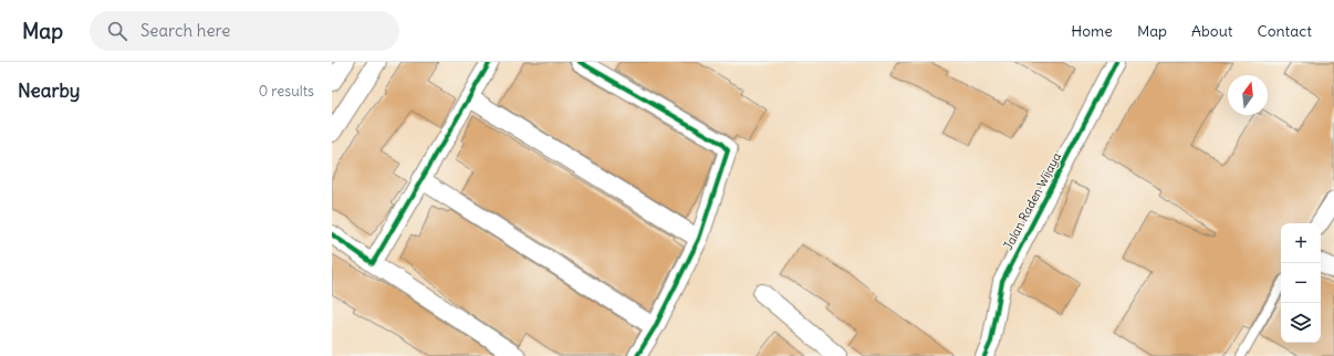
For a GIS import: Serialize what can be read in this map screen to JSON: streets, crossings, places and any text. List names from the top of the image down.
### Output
{
  "streets": {
    "street": ["Jalan Raden Wijaya"]
  },
  "north": "top",
  "page": {
    "header": "Map",
    "search": "Search here",
    "nav": [
      "Home",
      "Map",
      "About",
      "Contact"
    ],
    "heading": ["Nearby", "0 results"],
    "map_buttons": ["+", "−"]
  }
}
